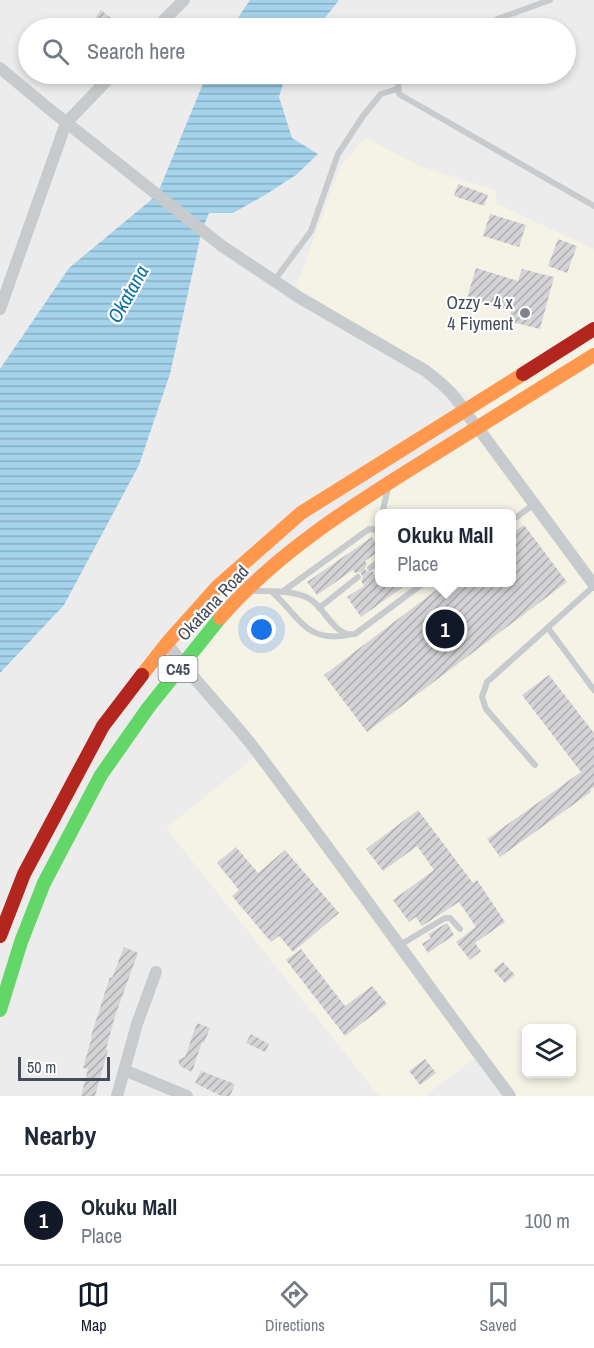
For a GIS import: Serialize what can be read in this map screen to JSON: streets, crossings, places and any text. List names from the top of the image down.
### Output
{
  "streets": {
    "main road": ["Okatana Road", "C45"]
  },
  "crossings": [
    ["Okatana Road", "C45"]
  ],
  "water": ["Okatana"],
  "places": ["Ozzy - 4 x 4 Fiyment"],
  "scale_bar": "50 m",
  "page": {
    "search": "Search here",
    "popup": ["Okuku Mall", "Place"],
    "pins": "1",
    "scale": "50 m",
    "heading": "Nearby",
    "list": [
      {
        "mark": "1",
        "name": "Okuku Mall",
        "note": "Place",
        "value": "100 m"
      }
    ],
    "nav": ["Map", "Directions", "Saved"]
  }
}
